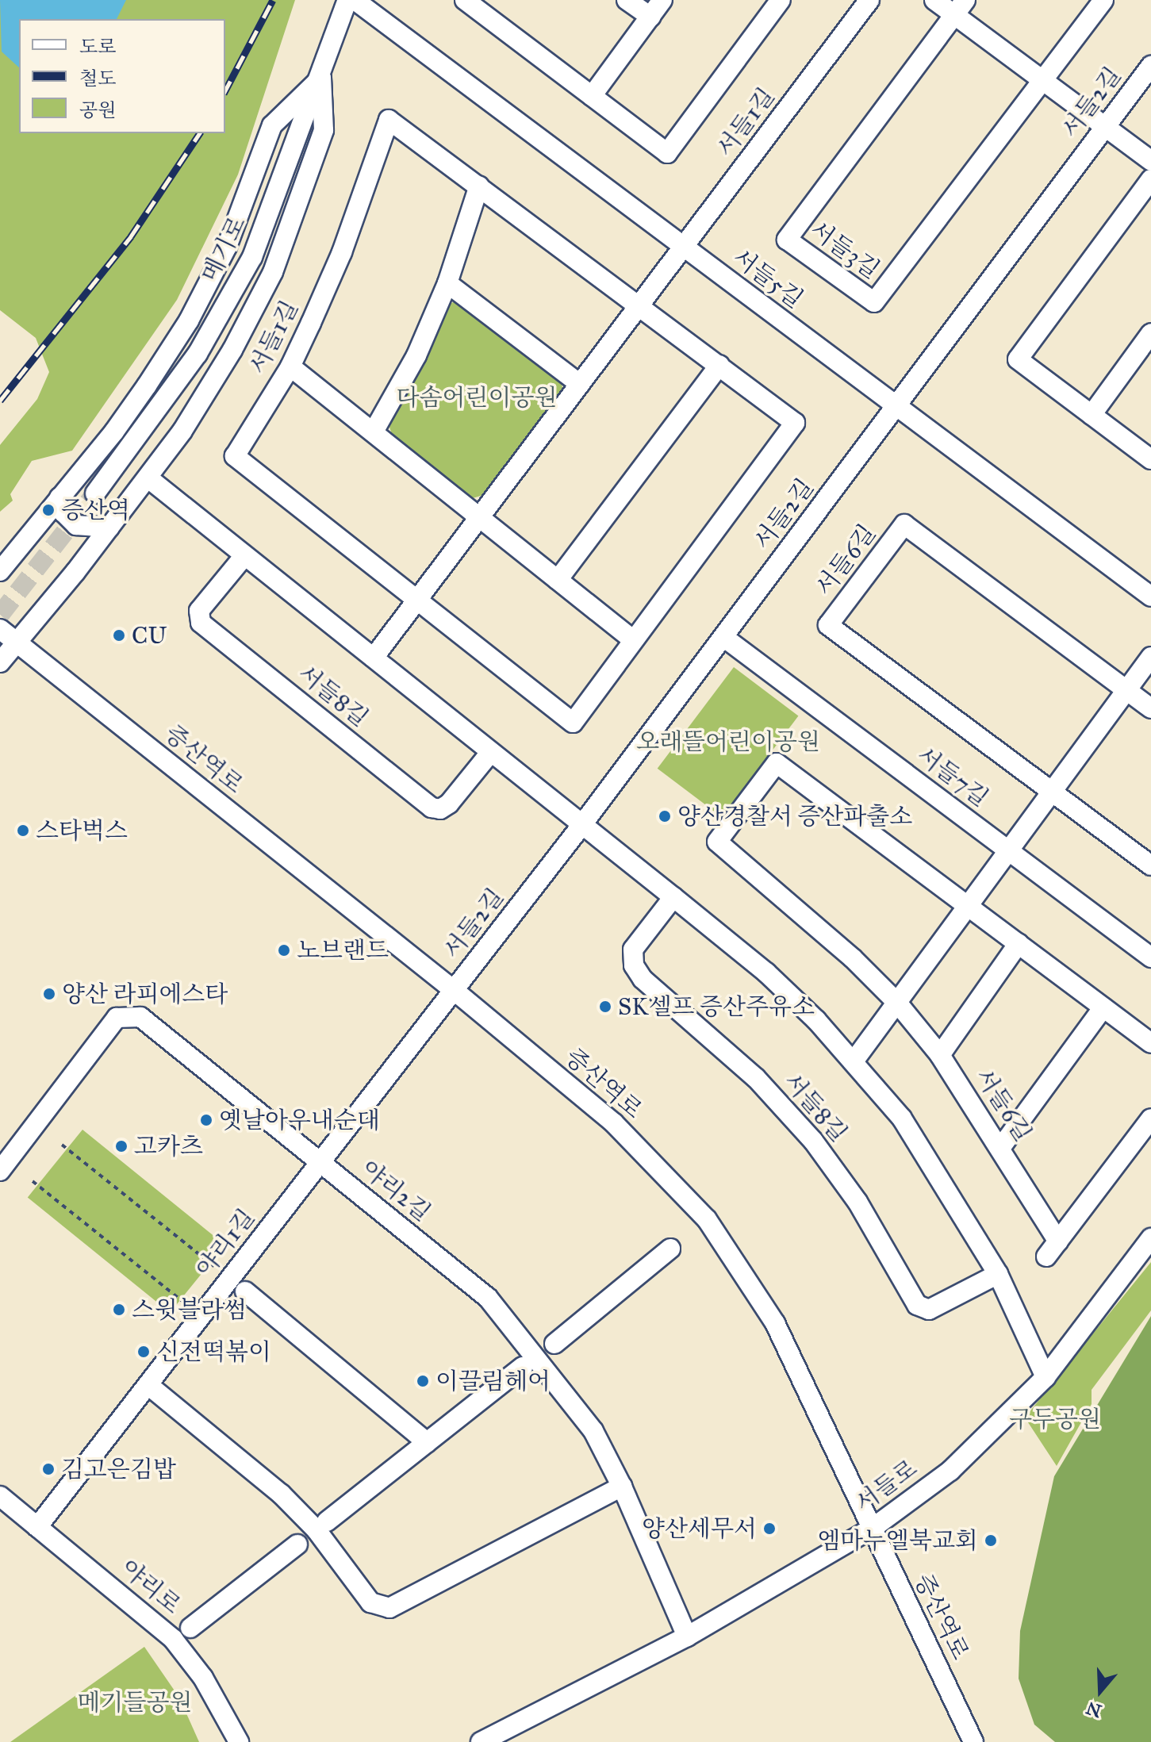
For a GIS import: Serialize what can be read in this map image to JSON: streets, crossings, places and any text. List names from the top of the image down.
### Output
{
  "streets": {
    "street": [
      "서들2길",
      "서들1길",
      "메기로",
      "서들3길",
      "서들5길",
      "서들6길",
      "서들8길",
      "증산역로",
      "서들7길",
      "야리2길",
      "야리1길",
      "서들로",
      "야리로"
    ]
  },
  "crossings": [
    ["서들2길", "서들5길"],
    ["서들2길", "증산역로"],
    ["서들2길", "서들7길"],
    ["서들2길", "야리1길"],
    ["서들1길", "서들5길"],
    ["증산역로", "야리1길"],
    ["증산역로", "서들로"],
    ["야리2길", "야리1길"],
    ["야리2길", "서들로"],
    ["야리1길", "야리로"]
  ],
  "parks": [
    "다솜어린이공원",
    "오래뜰어린이공원",
    "구두공원",
    "메기들공원"
  ],
  "places": [
    "증산역",
    "CU",
    "양산경찰서 증산파출소",
    "스타벅스",
    "노브랜드",
    "양산 라피에스타",
    "SK셀프 증산주유소",
    "옛날아우내순대",
    "고카츠",
    "스윗블라썸",
    "신전떡볶이",
    "이끌림헤어",
    "김고은김밥",
    "양산세무서",
    "엠마누엘북교회"
  ],
  "legend": ["도로", "철도", "공원"],
  "north": "bottom"
}
